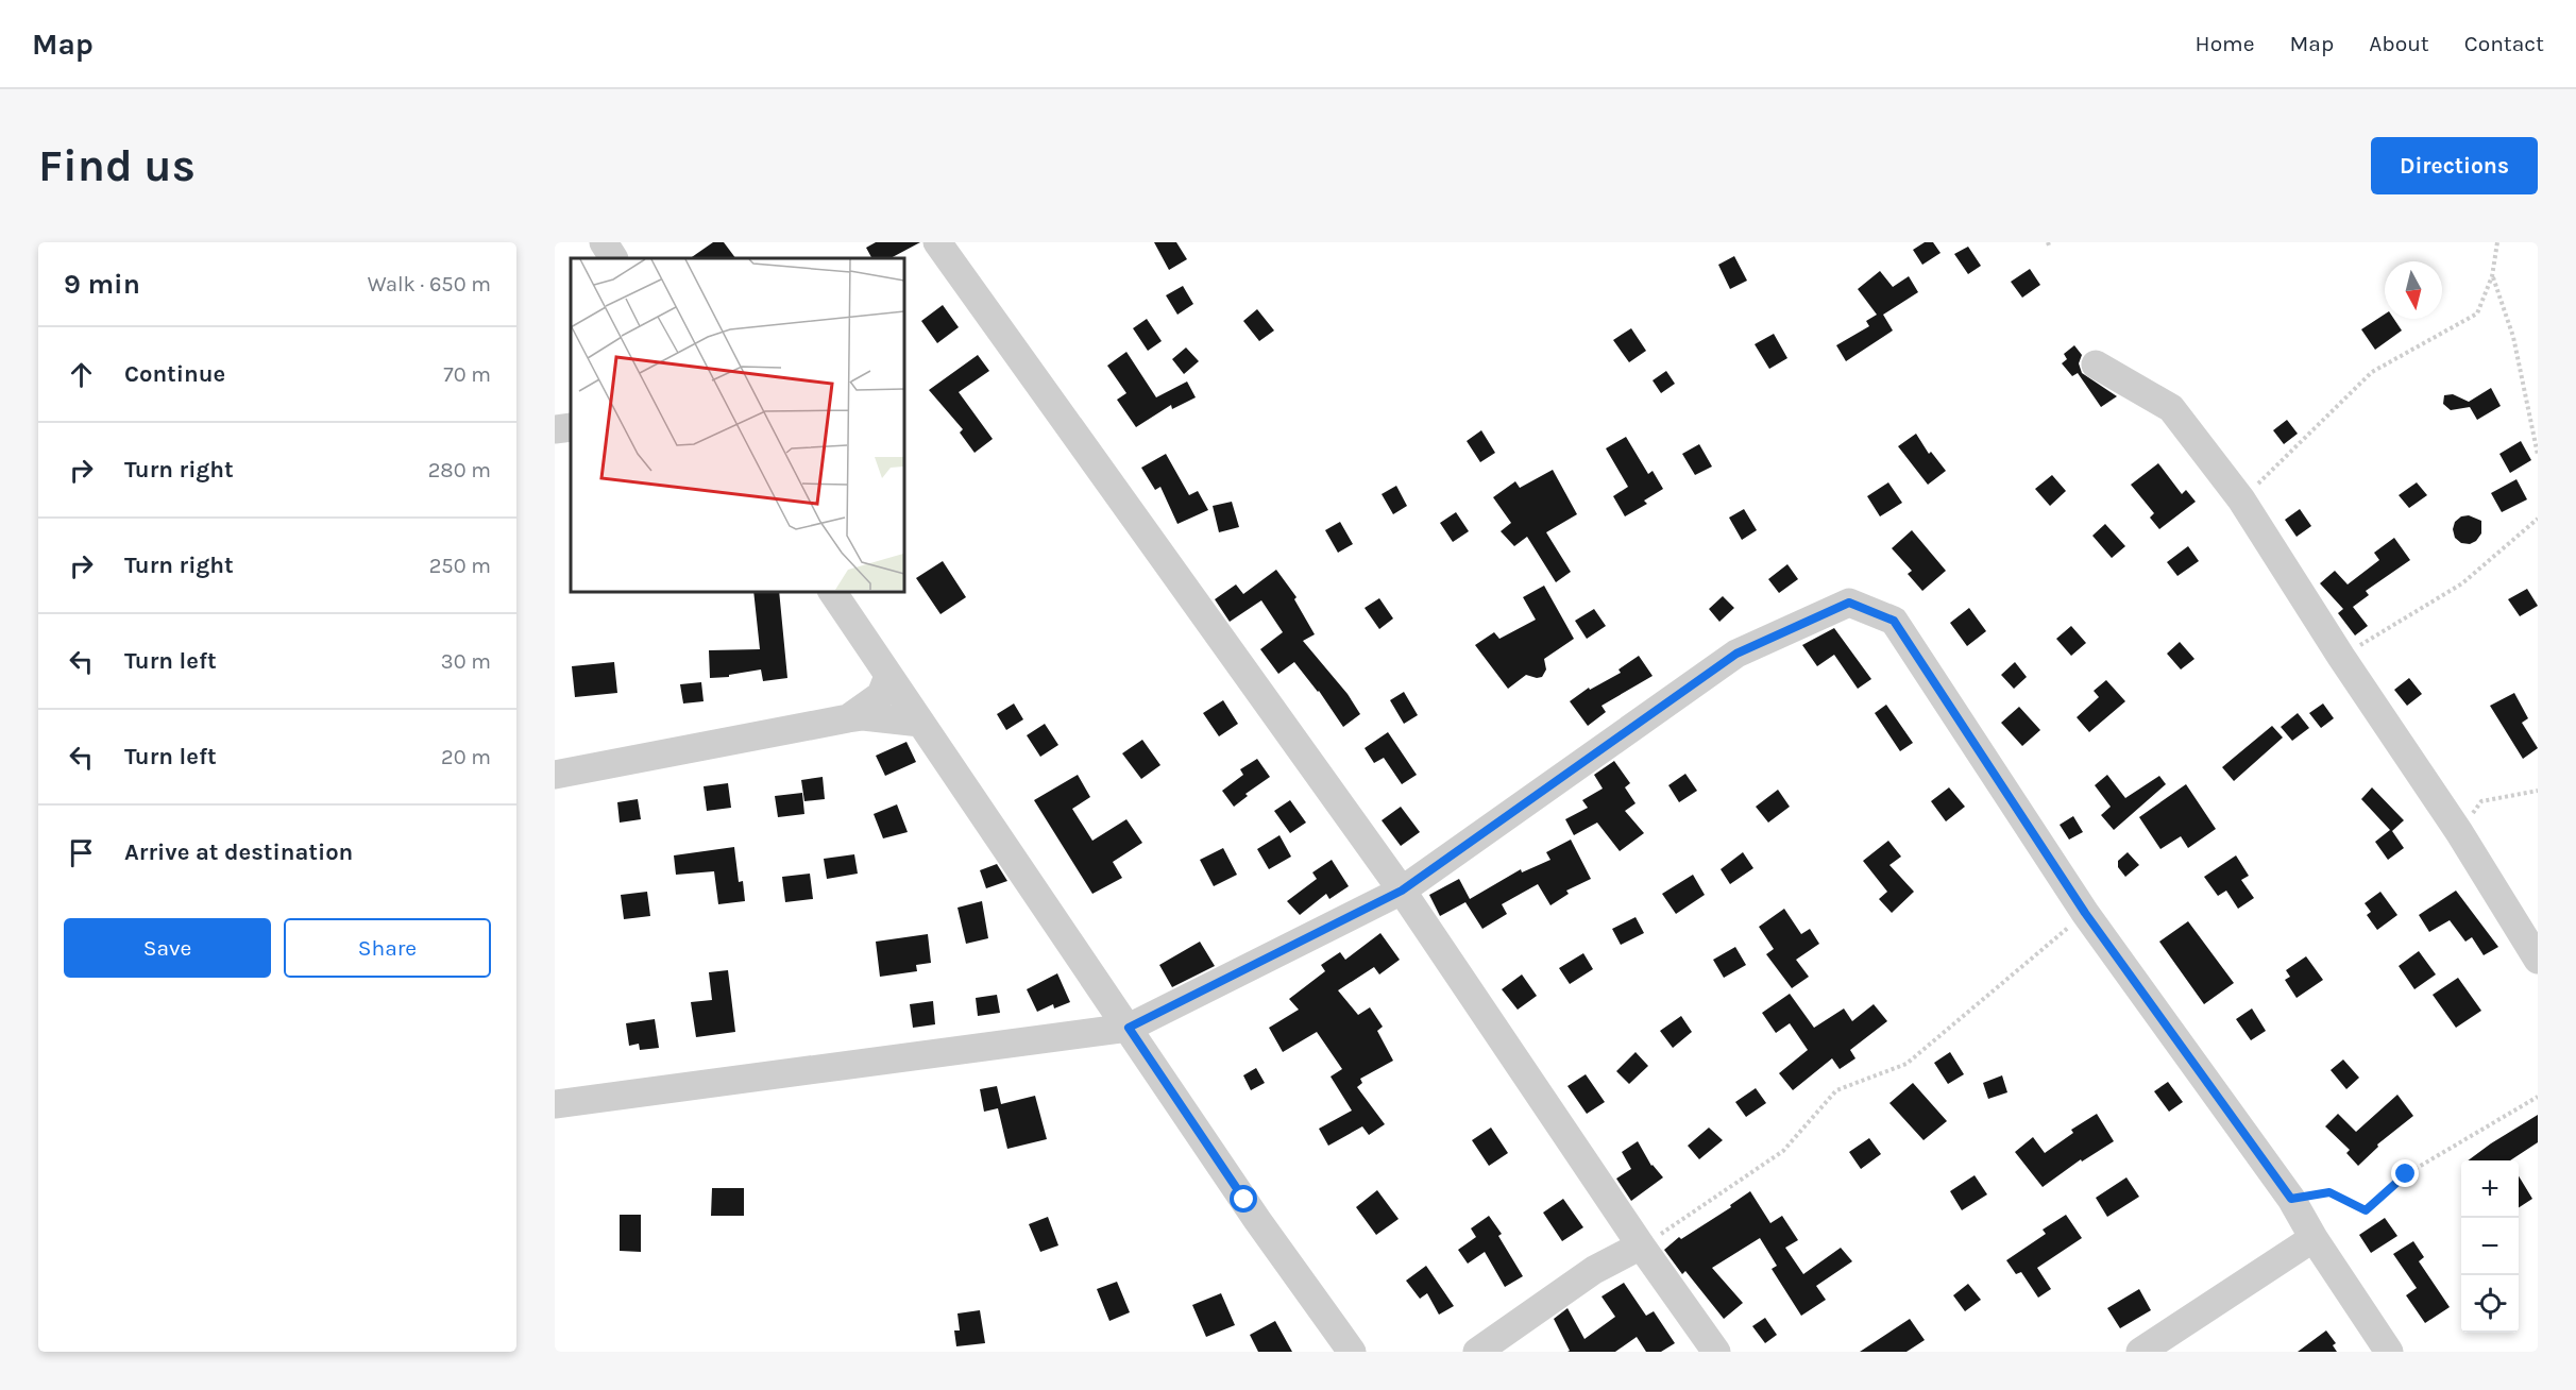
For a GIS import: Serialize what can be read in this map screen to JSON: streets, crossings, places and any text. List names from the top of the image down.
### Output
{
  "north": "bottom",
  "page": {
    "header": "Map",
    "nav": [
      "Home",
      "Map",
      "About",
      "Contact"
    ],
    "buttons": [
      "Directions",
      ["Save", "Share"]
    ],
    "title": "Find us",
    "heading": ["9 min", "Walk · 650 m"],
    "list": [
      ["Continue", "70 m"],
      ["Turn right", "280 m"],
      ["Turn right", "250 m"],
      ["Turn left", "30 m"],
      ["Turn left", "20 m"],
      "Arrive at destination"
    ],
    "map_buttons": ["+", "−"]
  }
}
